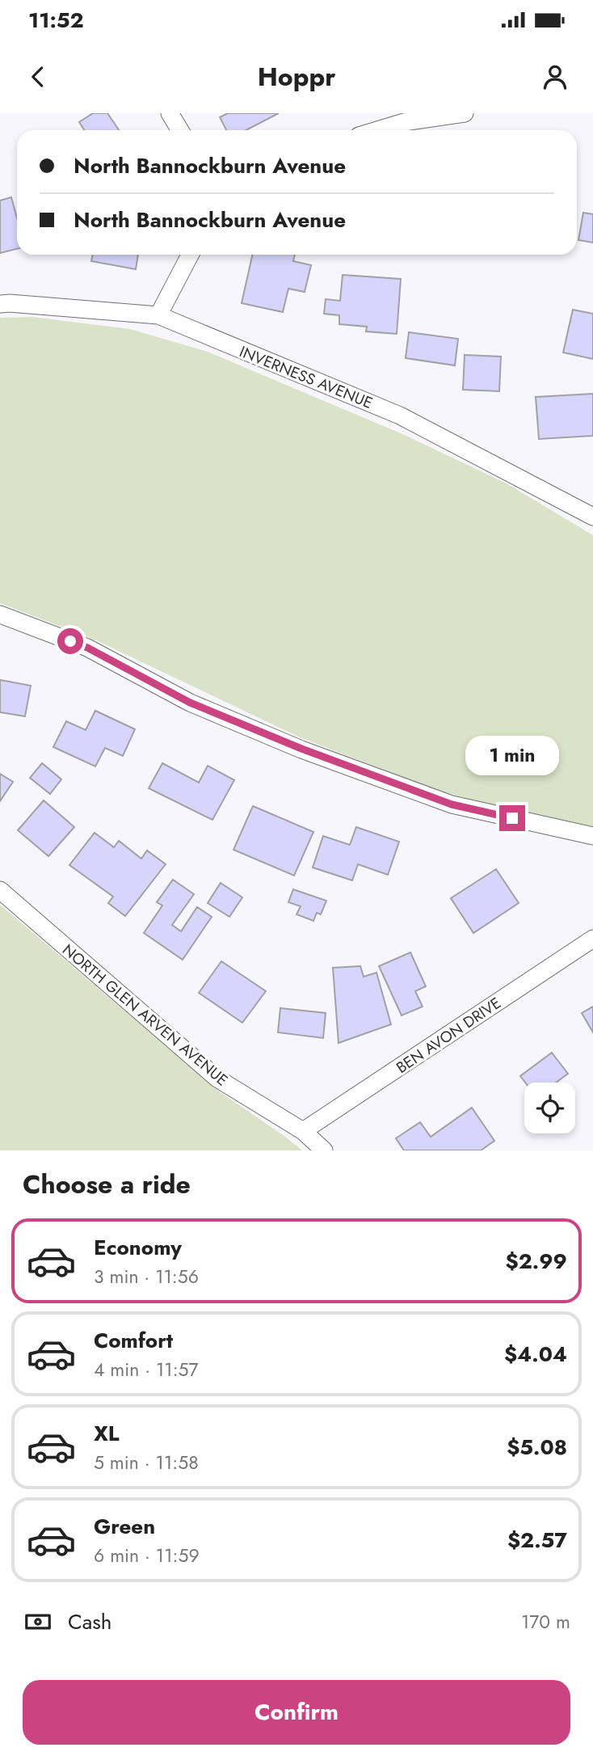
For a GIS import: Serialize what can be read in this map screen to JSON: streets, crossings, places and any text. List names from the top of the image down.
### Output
{
  "streets": {
    "street": ["INVERNESS AVENUE", "NORTH GLEN ARVEN AVENUE", "BEN AVON DRIVE"]
  },
  "crossings": [
    ["NORTH GLEN ARVEN AVENUE", "BEN AVON DRIVE"]
  ],
  "page": {
    "status": "11:52",
    "header": "Hoppr",
    "banner": ["North Bannockburn Avenue", "North Bannockburn Avenue"],
    "bubble": "1 min",
    "heading": "Choose a ride",
    "list": [
      {
        "name": "Economy",
        "note": "3 min · 11:56",
        "value": "$2.99"
      },
      {
        "name": "Comfort",
        "note": "4 min · 11:57",
        "value": "$4.04"
      },
      {
        "name": "XL",
        "note": "5 min · 11:58",
        "value": "$5.08"
      },
      {
        "name": "Green",
        "note": "6 min · 11:59",
        "value": "$2.57"
      }
    ],
    "pay": ["Cash", "170 m"],
    "buttons": "Confirm"
  }
}
